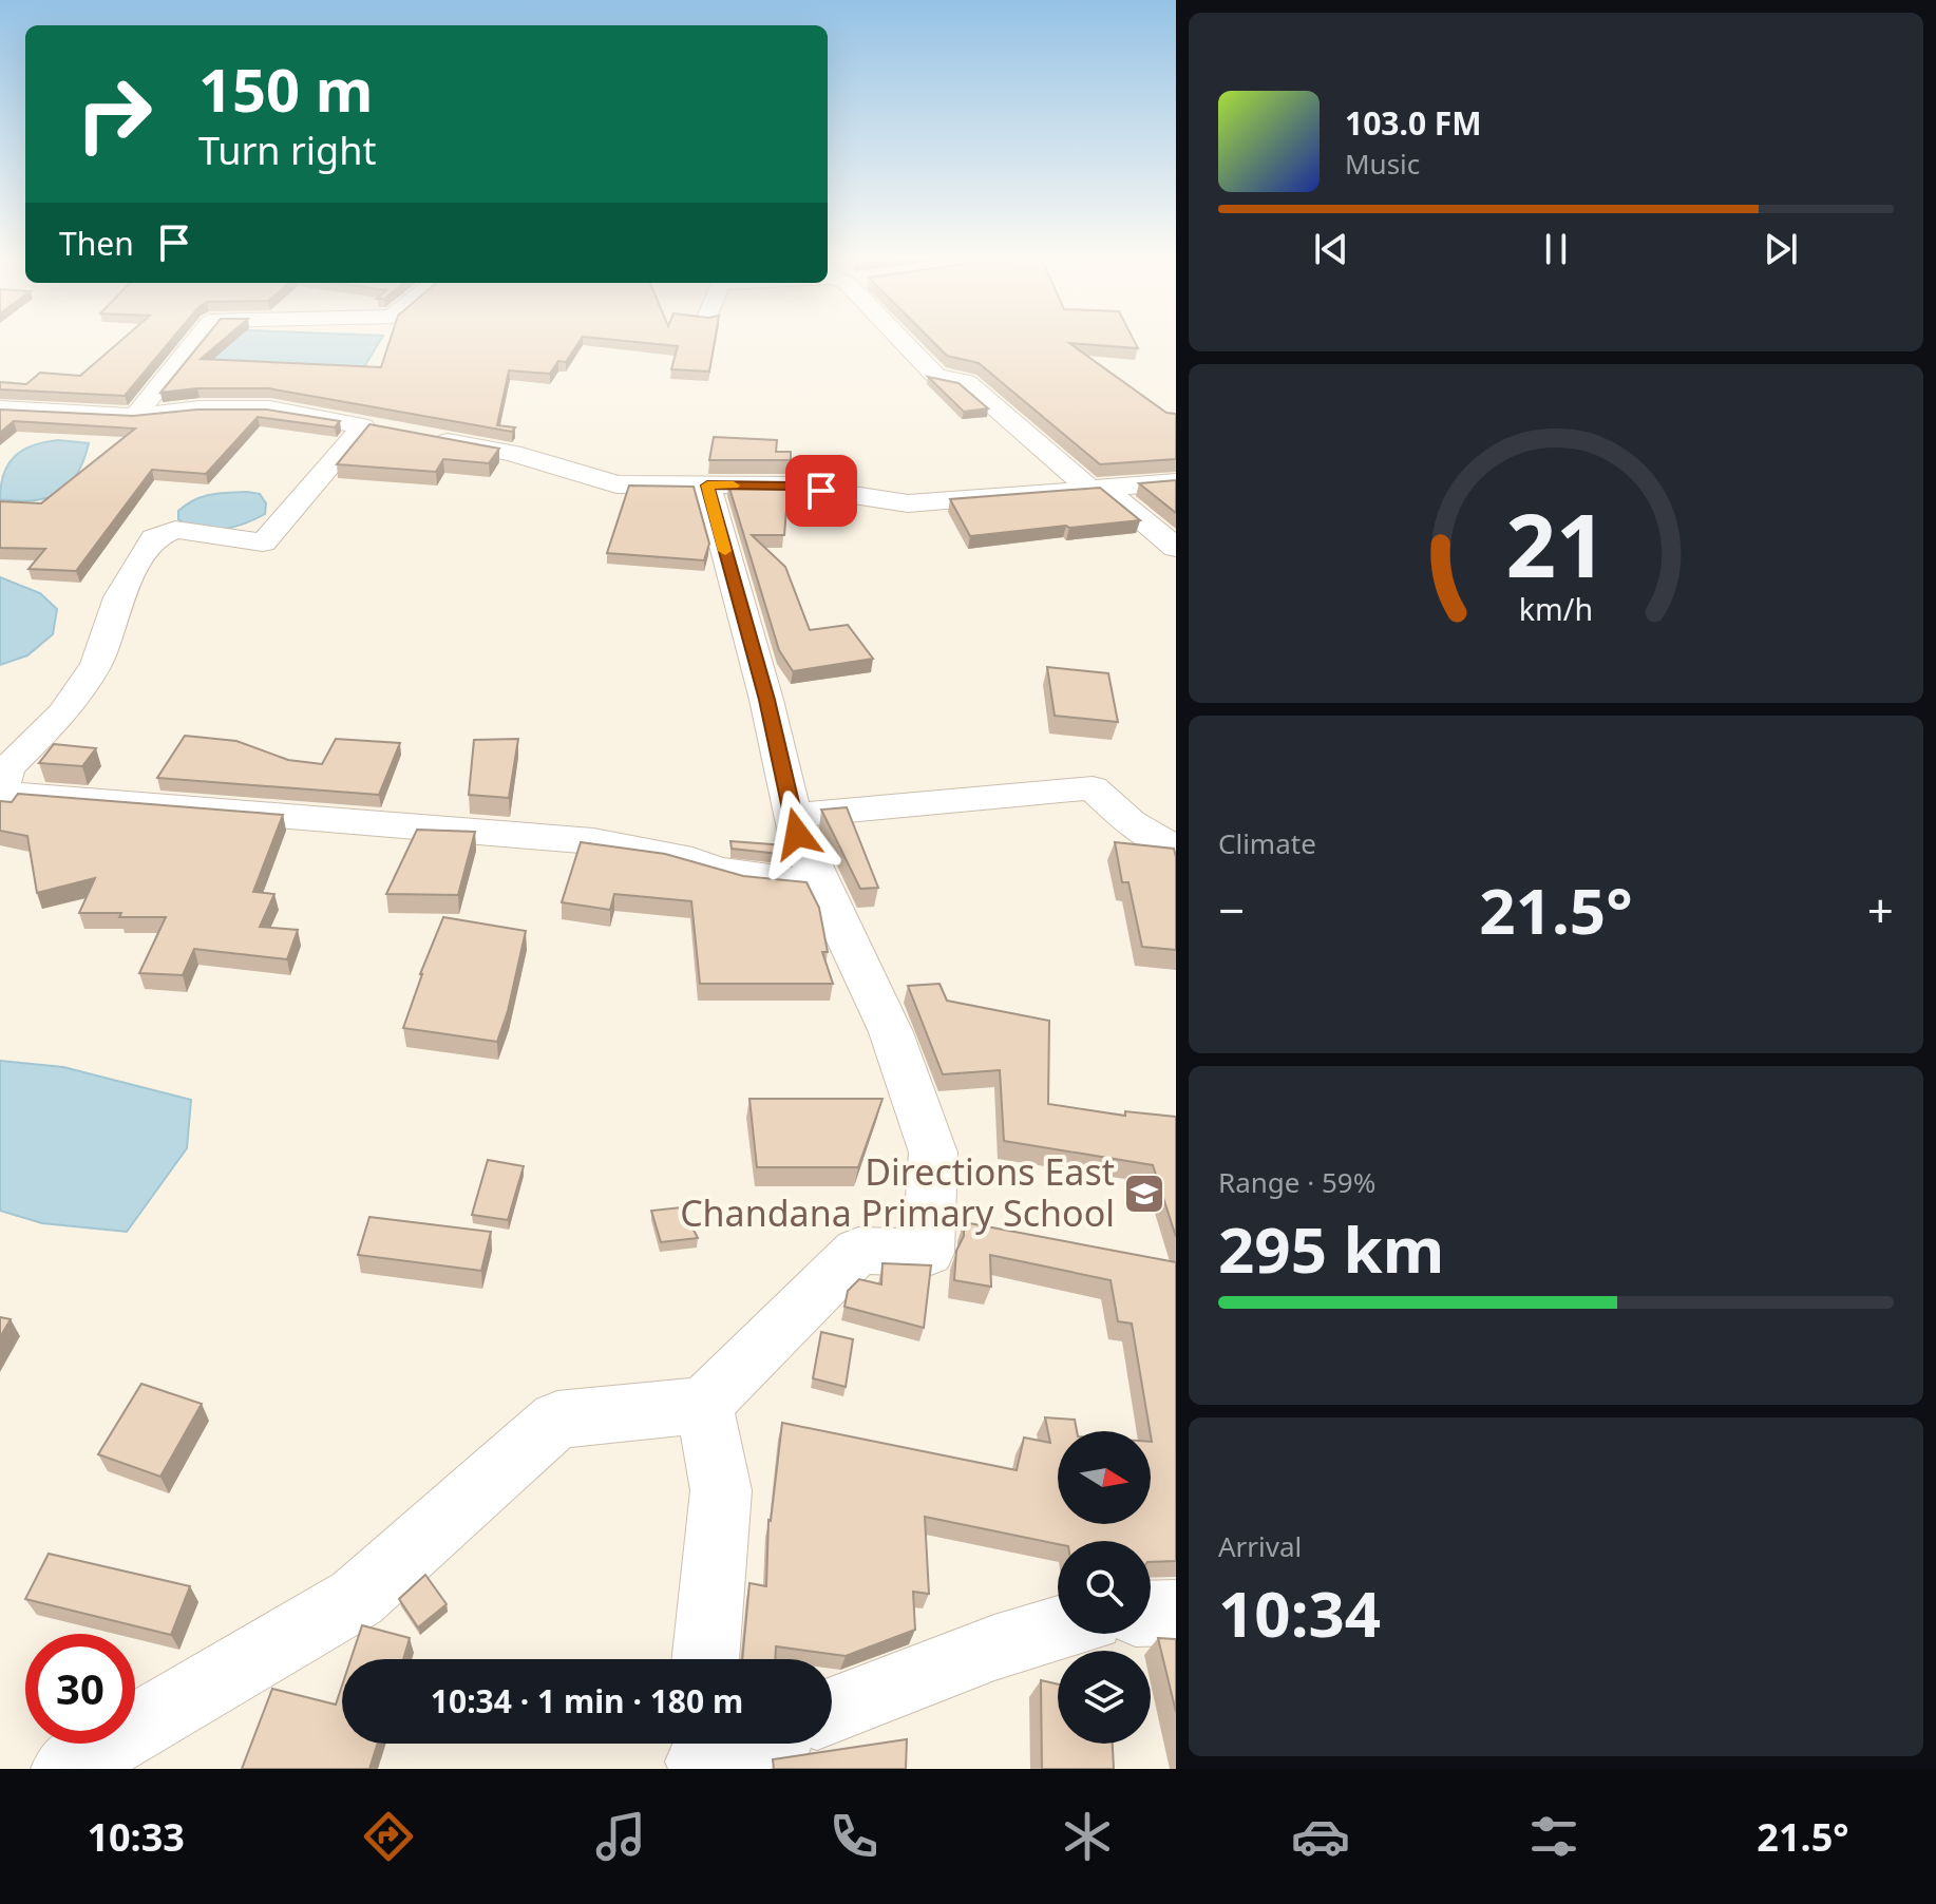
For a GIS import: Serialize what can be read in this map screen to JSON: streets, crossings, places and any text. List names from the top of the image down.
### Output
{
  "places": {
    "school or university": ["Directions East Chandana Primary School"]
  },
  "north": "right",
  "page": {
    "turn": ["150 m", "Turn right"],
    "song": ["103.0 FM", "Music"],
    "then": "Then",
    "tile": [
      "Climate",
      ["Range · 59%", "295 km"],
      ["Arrival", "10:34"]
    ],
    "heat": ["−", "21.5°", "+"],
    "limit": "30",
    "trip": "10:34 · 1 min · 180 m",
    "tabs": ["10:33", "21.5°"],
    "gauge": ["21", "km/h"]
  }
}
